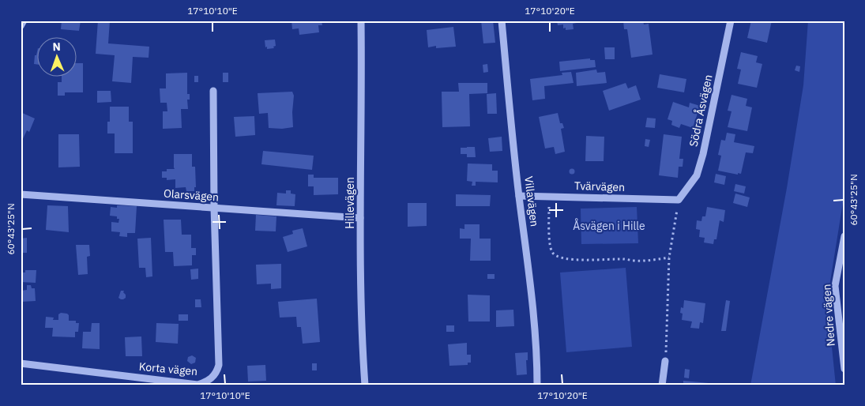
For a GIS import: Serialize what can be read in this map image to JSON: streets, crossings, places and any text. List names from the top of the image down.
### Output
{
  "streets": {
    "street": [
      "Södra Åsvägen",
      "Tvärvägen",
      "Olarsvägen",
      "Villavägen",
      "Hillevägen",
      "Nedre vägen",
      "Korta vägen"
    ]
  },
  "crossings": [
    ["Södra Åsvägen", "Tvärvägen"],
    ["Tvärvägen", "Villavägen"],
    ["Olarsvägen", "Hillevägen"],
    ["Olarsvägen", "Korta vägen"]
  ],
  "parks": ["Åsvägen i Hille"],
  "north": "top",
  "coordinates": ["17°10'10\"E", "17°10'20\"E", "60°43'25\"N"]
}
